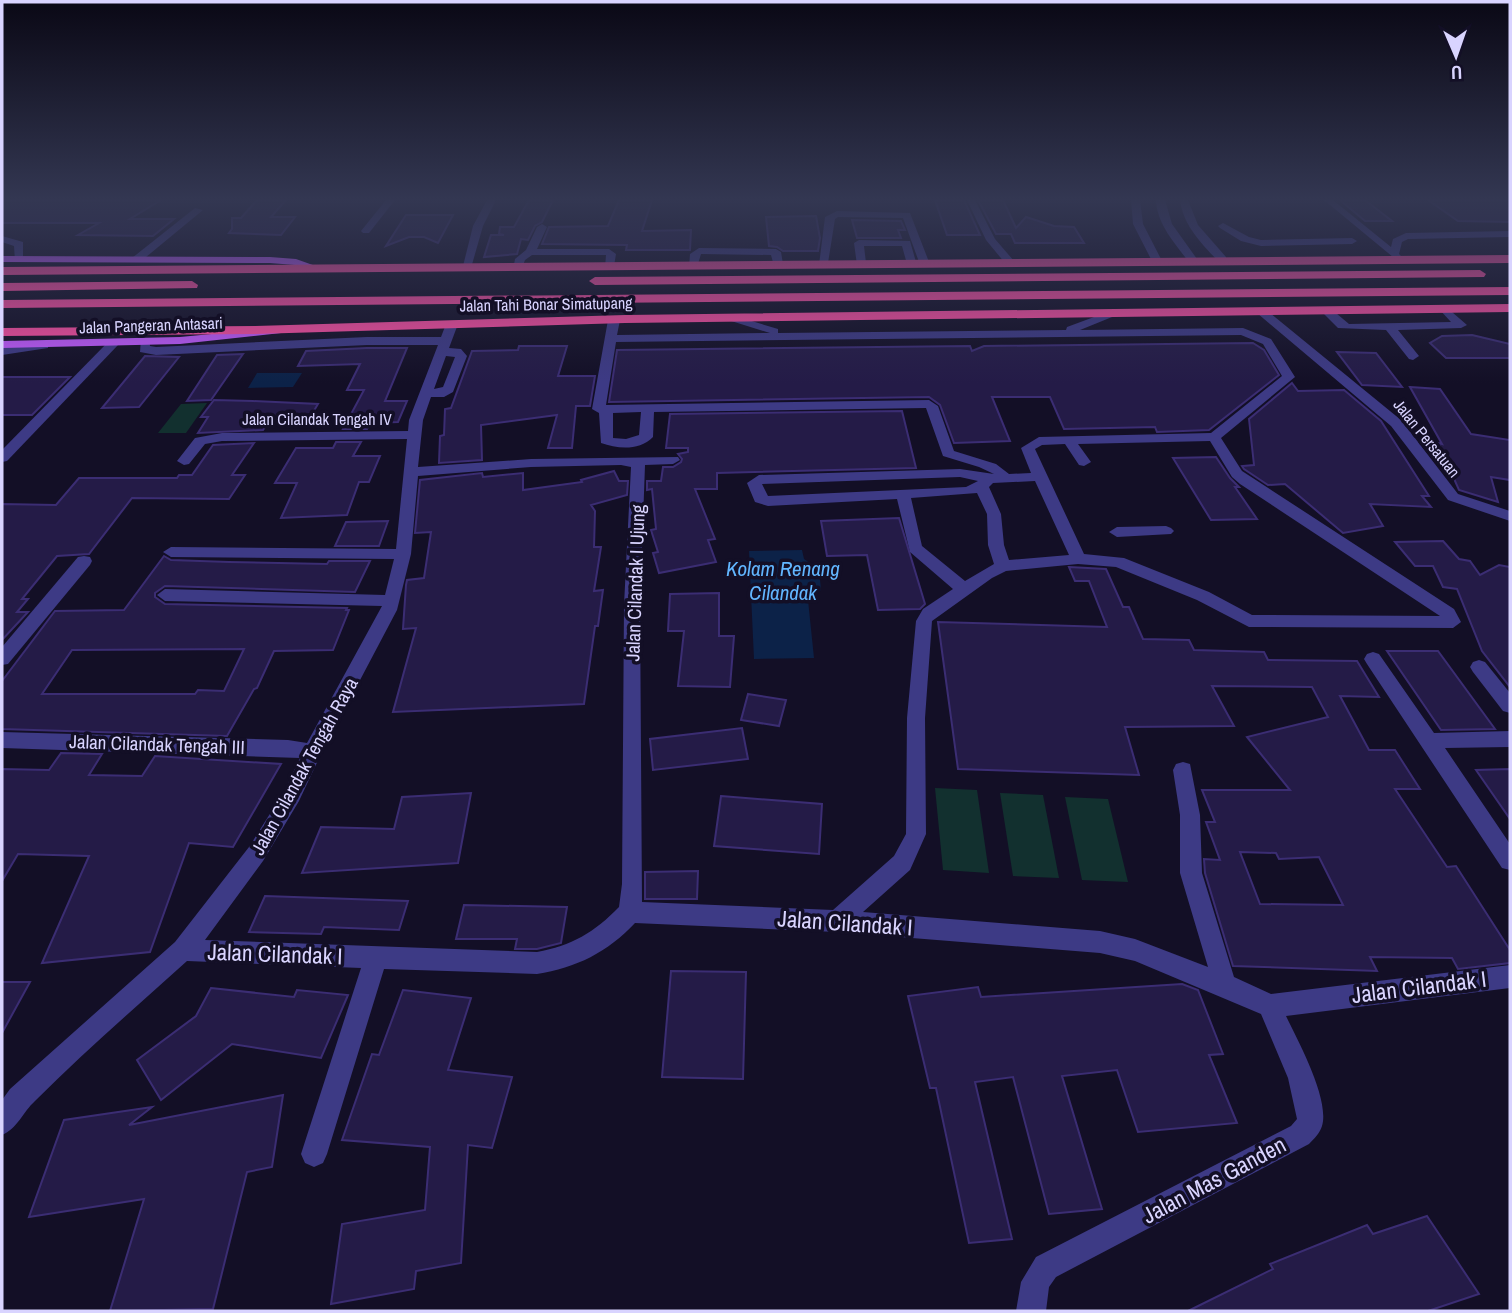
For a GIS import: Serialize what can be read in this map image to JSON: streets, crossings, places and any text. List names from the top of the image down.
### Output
{
  "streets": {
    "highway": ["Jalan Tahi Bonar Simatupang"],
    "main road": ["Jalan Pangeran Antasari"],
    "street": [
      "Jalan Cilandak Tengah IV",
      "Jalan Persatuan",
      "Jalan Cilandak I Ujung",
      "Jalan Cilandak Tengah III",
      "Jalan Cilandak Tengah Raya",
      "Jalan Cilandak I",
      "Jalan Mas Ganden"
    ]
  },
  "crossings": [
    ["Jalan Tahi Bonar Simatupang", "Jalan Pangeran Antasari"],
    ["Jalan Tahi Bonar Simatupang", "Jalan Persatuan"],
    ["Jalan Tahi Bonar Simatupang", "Jalan Cilandak Tengah Raya"],
    ["Jalan Cilandak Tengah IV", "Jalan Cilandak Tengah Raya"],
    ["Jalan Cilandak I Ujung", "Jalan Cilandak I"],
    ["Jalan Cilandak Tengah III", "Jalan Cilandak Tengah Raya"],
    ["Jalan Cilandak Tengah Raya", "Jalan Cilandak I"],
    ["Jalan Cilandak I", "Jalan Mas Ganden"]
  ],
  "water": ["Kolam Renang Cilandak"],
  "north": "bottom"
}
